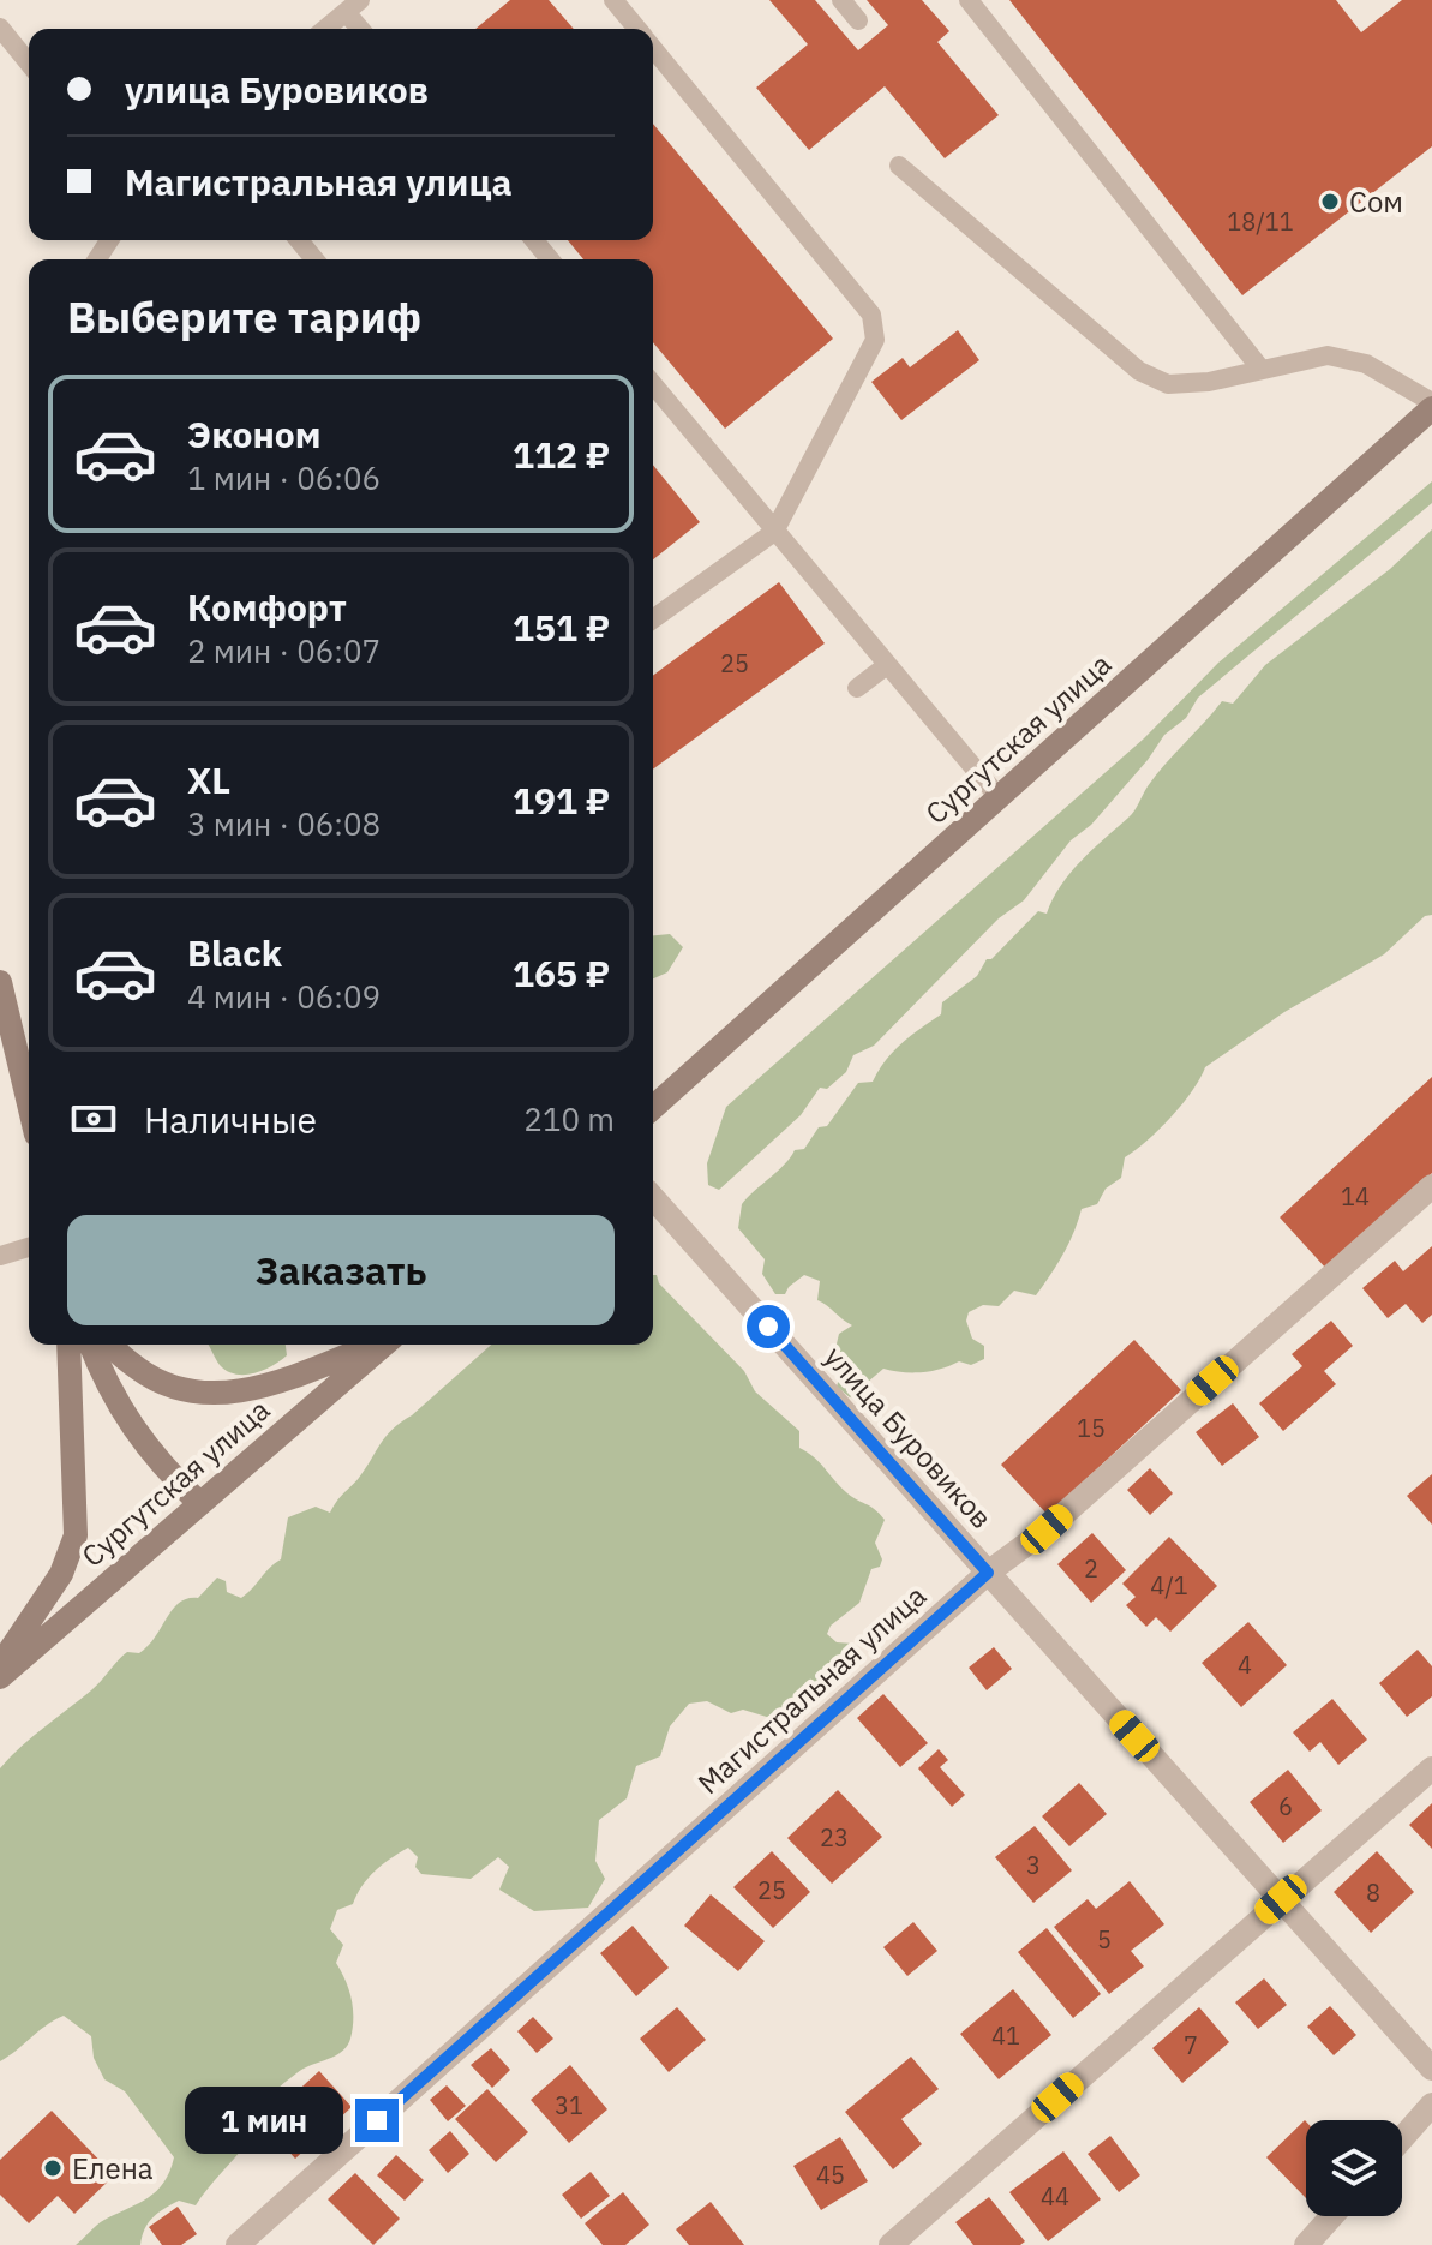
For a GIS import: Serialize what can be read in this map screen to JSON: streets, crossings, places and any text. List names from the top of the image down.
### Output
{
  "streets": {
    "main road": ["Сургутская улица"],
    "street": ["улица Буровиков", "Магистральная улица"]
  },
  "crossings": [
    ["улица Буровиков", "Магистральная улица"]
  ],
  "places": ["Сом", "Елена"],
  "house_numbers": [
    "18/11",
    "25",
    "14",
    "15",
    "2",
    "4/1",
    "4",
    "6",
    "23",
    "3",
    "25",
    "8",
    "5",
    "41",
    "7",
    "31",
    "45",
    "44"
  ],
  "page": {
    "banner": ["улица Буровиков", "Магистральная улица"],
    "heading": "Выберите тариф",
    "list": [
      {
        "name": "Эконом",
        "note": "1 мин · 06:06",
        "value": "112 ₽"
      },
      {
        "name": "Комфорт",
        "note": "2 мин · 06:07",
        "value": "151 ₽"
      },
      {
        "name": "XL",
        "note": "3 мин · 06:08",
        "value": "191 ₽"
      },
      {
        "name": "Black",
        "note": "4 мин · 06:09",
        "value": "165 ₽"
      }
    ],
    "pay": ["Наличные", "210 m"],
    "buttons": "Заказать",
    "bubble": "1 мин"
  }
}
